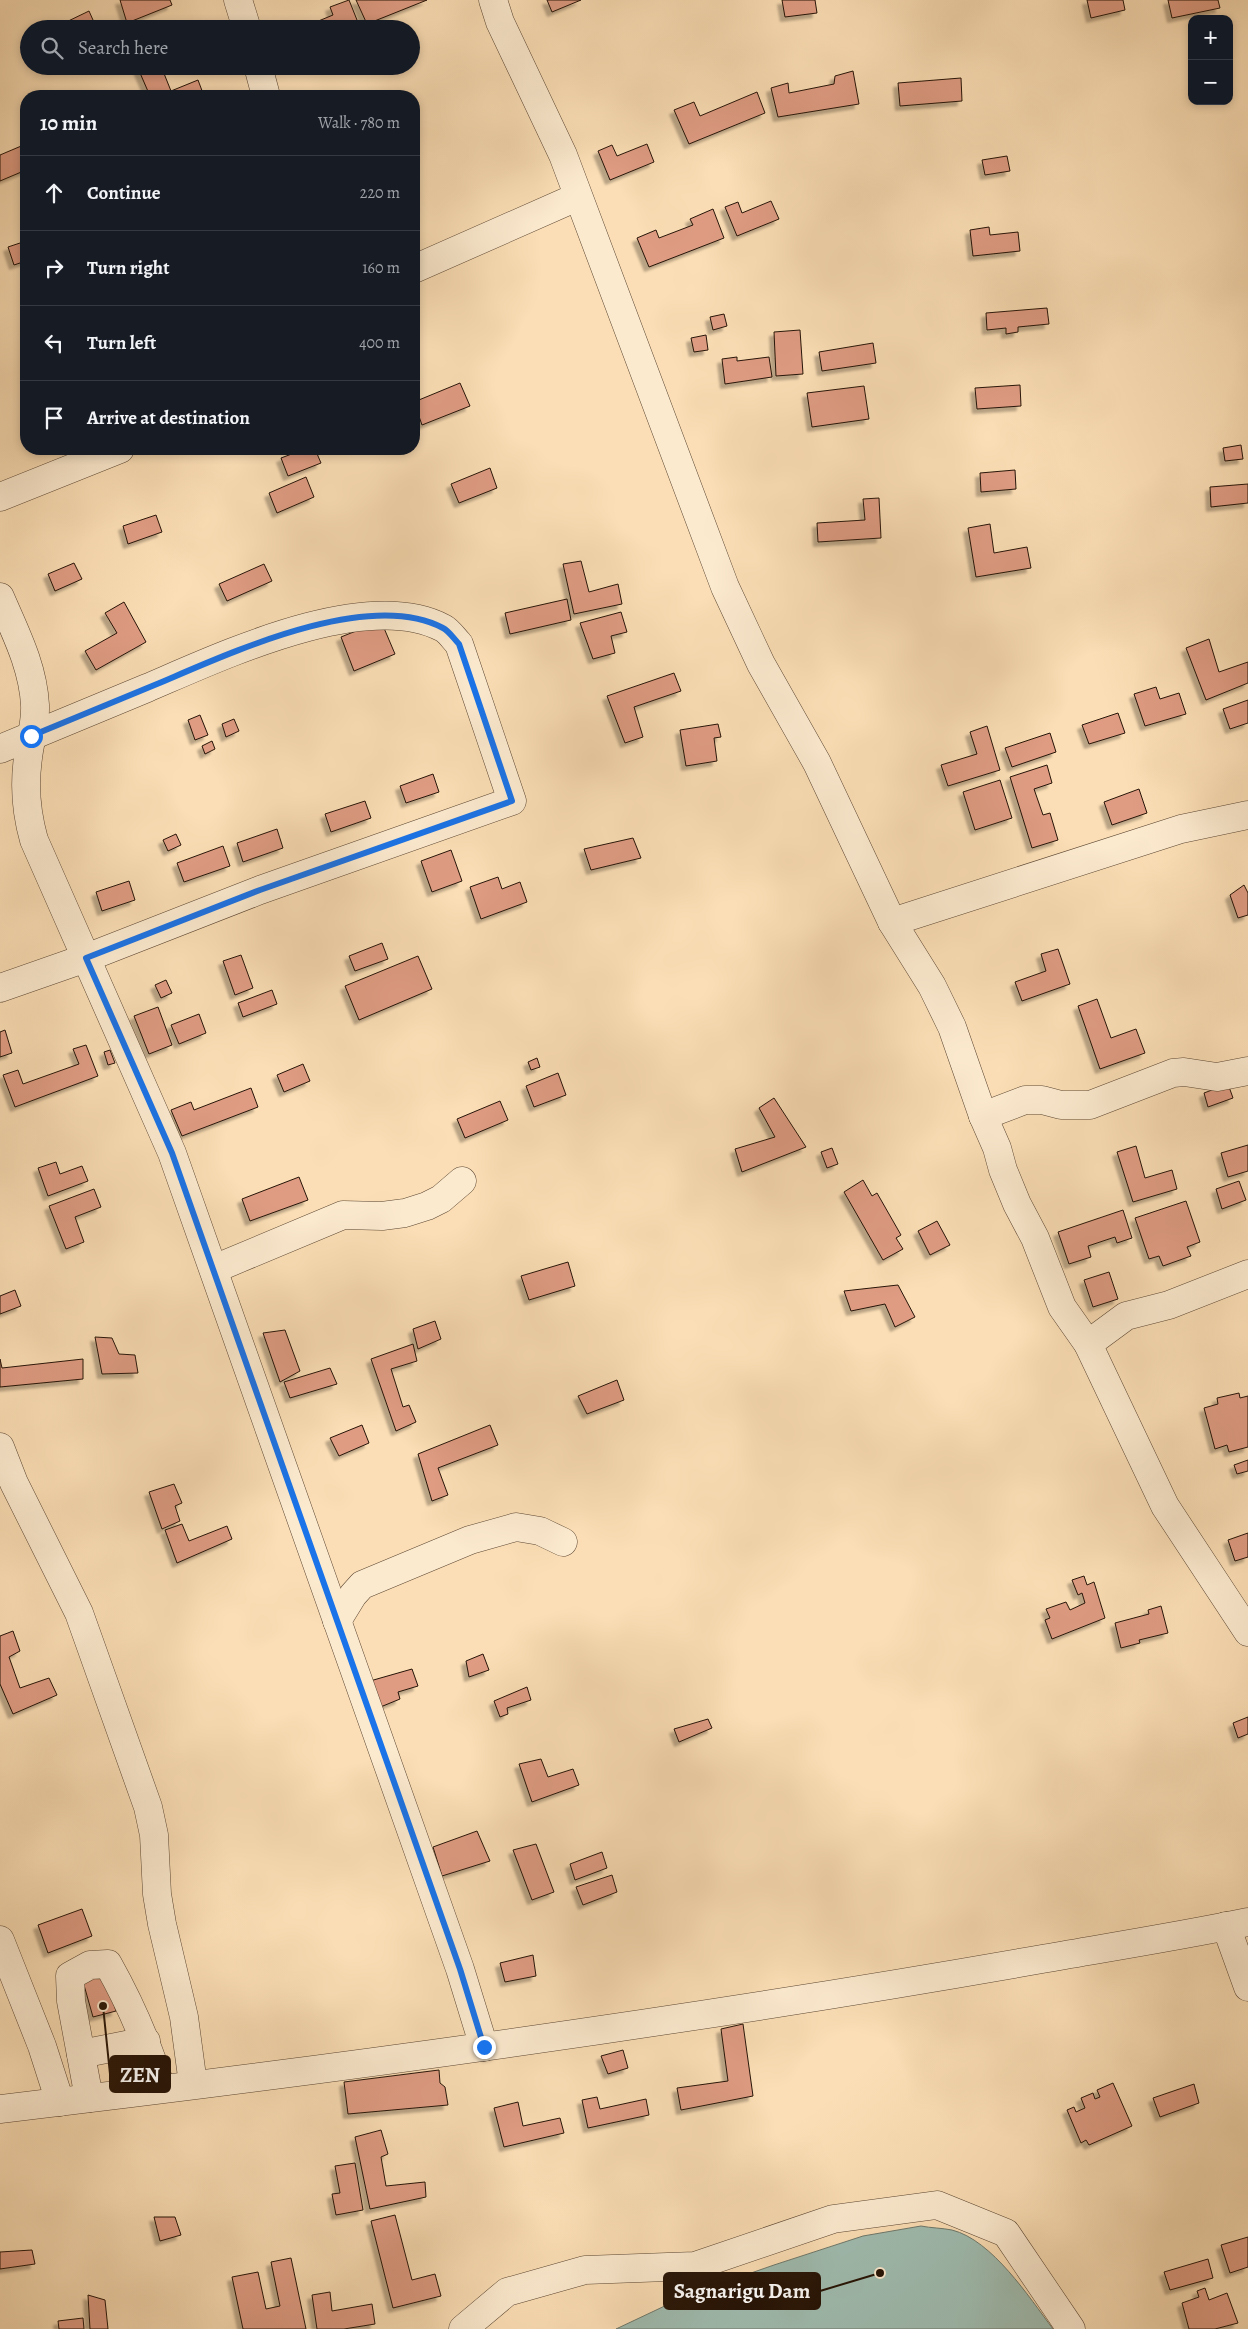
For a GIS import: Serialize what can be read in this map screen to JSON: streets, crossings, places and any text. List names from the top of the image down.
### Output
{
  "places": ["ZEN", "Sagnarigu Dam"],
  "page": {
    "map_buttons": ["+", "−"],
    "search": "Search here",
    "heading": ["10 min", "Walk · 780 m"],
    "list": [
      ["Continue", "220 m"],
      ["Turn right", "160 m"],
      ["Turn left", "400 m"],
      "Arrive at destination"
    ]
  }
}
